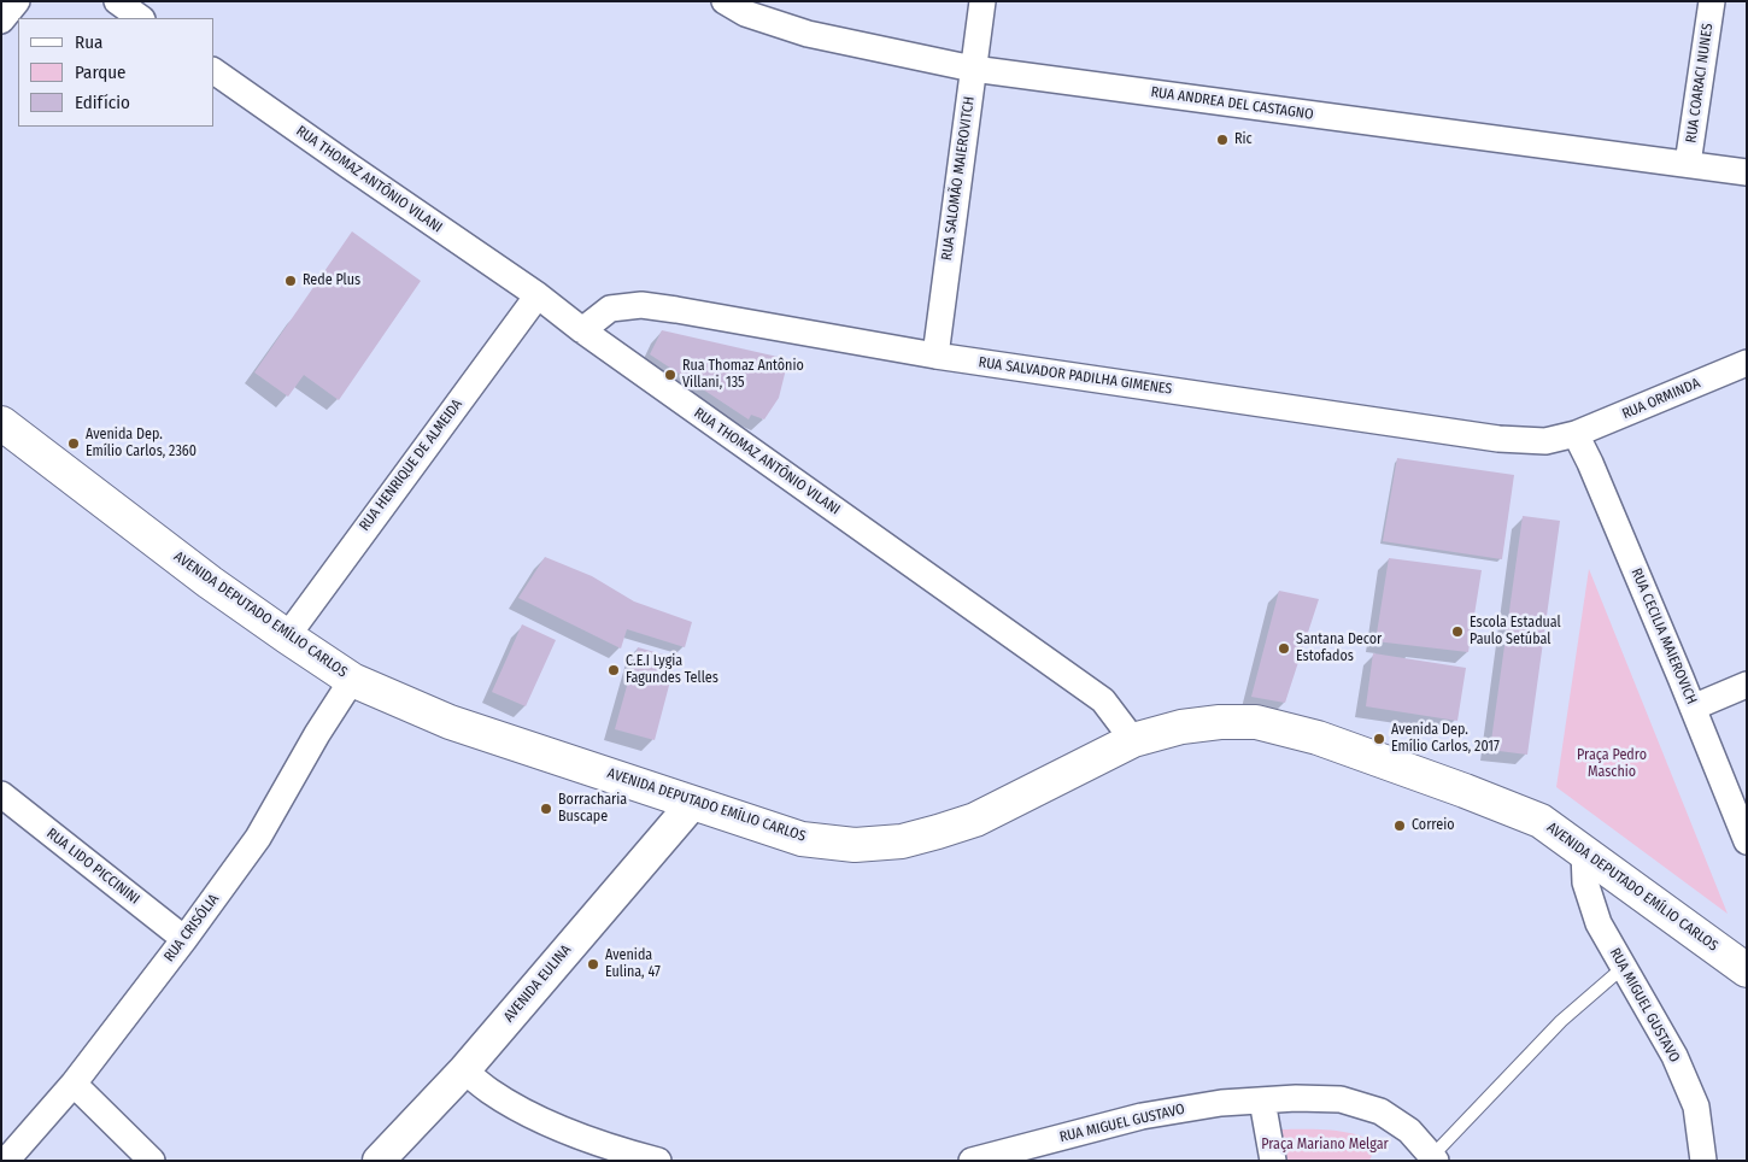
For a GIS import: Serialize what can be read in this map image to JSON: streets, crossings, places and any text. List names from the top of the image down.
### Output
{
  "streets": {
    "main road": ["AVENIDA DEPUTADO EMÍLIO CARLOS"],
    "street": [
      "RUA COARACI NUNES",
      "RUA ANDREA DEL CASTAGNO",
      "RUA SALOMÃO MAIEROVITCH",
      "RUA THOMAZ ANTÔNIO VILANI",
      "RUA SALVADOR PADILHA GIMENES",
      "RUA ORMINDA",
      "RUA HENRIQUE DE ALMEIDA",
      "RUA CECILIA MAIEROVICH",
      "RUA LIDO PICCININI",
      "RUA CRISÓLIA",
      "AVENIDA EULINA",
      "RUA MIGUEL GUSTAVO"
    ]
  },
  "crossings": [
    ["RUA COARACI NUNES", "RUA ANDREA DEL CASTAGNO"],
    ["RUA ANDREA DEL CASTAGNO", "RUA SALOMÃO MAIEROVITCH"],
    ["RUA SALOMÃO MAIEROVITCH", "RUA SALVADOR PADILHA GIMENES"],
    ["RUA THOMAZ ANTÔNIO VILANI", "RUA SALVADOR PADILHA GIMENES"],
    ["RUA THOMAZ ANTÔNIO VILANI", "RUA HENRIQUE DE ALMEIDA"],
    ["RUA THOMAZ ANTÔNIO VILANI", "AVENIDA DEPUTADO EMÍLIO CARLOS"],
    ["RUA SALVADOR PADILHA GIMENES", "RUA ORMINDA"],
    ["RUA SALVADOR PADILHA GIMENES", "RUA CECILIA MAIEROVICH"],
    ["RUA ORMINDA", "RUA CECILIA MAIEROVICH"],
    ["RUA HENRIQUE DE ALMEIDA", "AVENIDA DEPUTADO EMÍLIO CARLOS"],
    ["AVENIDA DEPUTADO EMÍLIO CARLOS", "RUA CRISÓLIA"],
    ["AVENIDA DEPUTADO EMÍLIO CARLOS", "AVENIDA EULINA"],
    ["AVENIDA DEPUTADO EMÍLIO CARLOS", "RUA MIGUEL GUSTAVO"],
    ["RUA LIDO PICCININI", "RUA CRISÓLIA"]
  ],
  "parks": ["Praça Pedro Maschio", "Praça Mariano Melgar"],
  "places": [
    "Ric",
    "Rede Plus",
    "Rua Thomaz Antônio Villani, 135",
    "Avenida Dep. Emílio Carlos, 2360",
    "Escola Estadual Paulo Setúbal",
    "Santana Decor Estofados",
    "C.E.I Lygia Fagundes Telles",
    "Avenida Dep. Emílio Carlos, 2017",
    "Borracharia Buscape",
    "Correio",
    "Avenida Eulina, 47"
  ],
  "legend": ["Rua", "Parque", "Edifício"]
}
